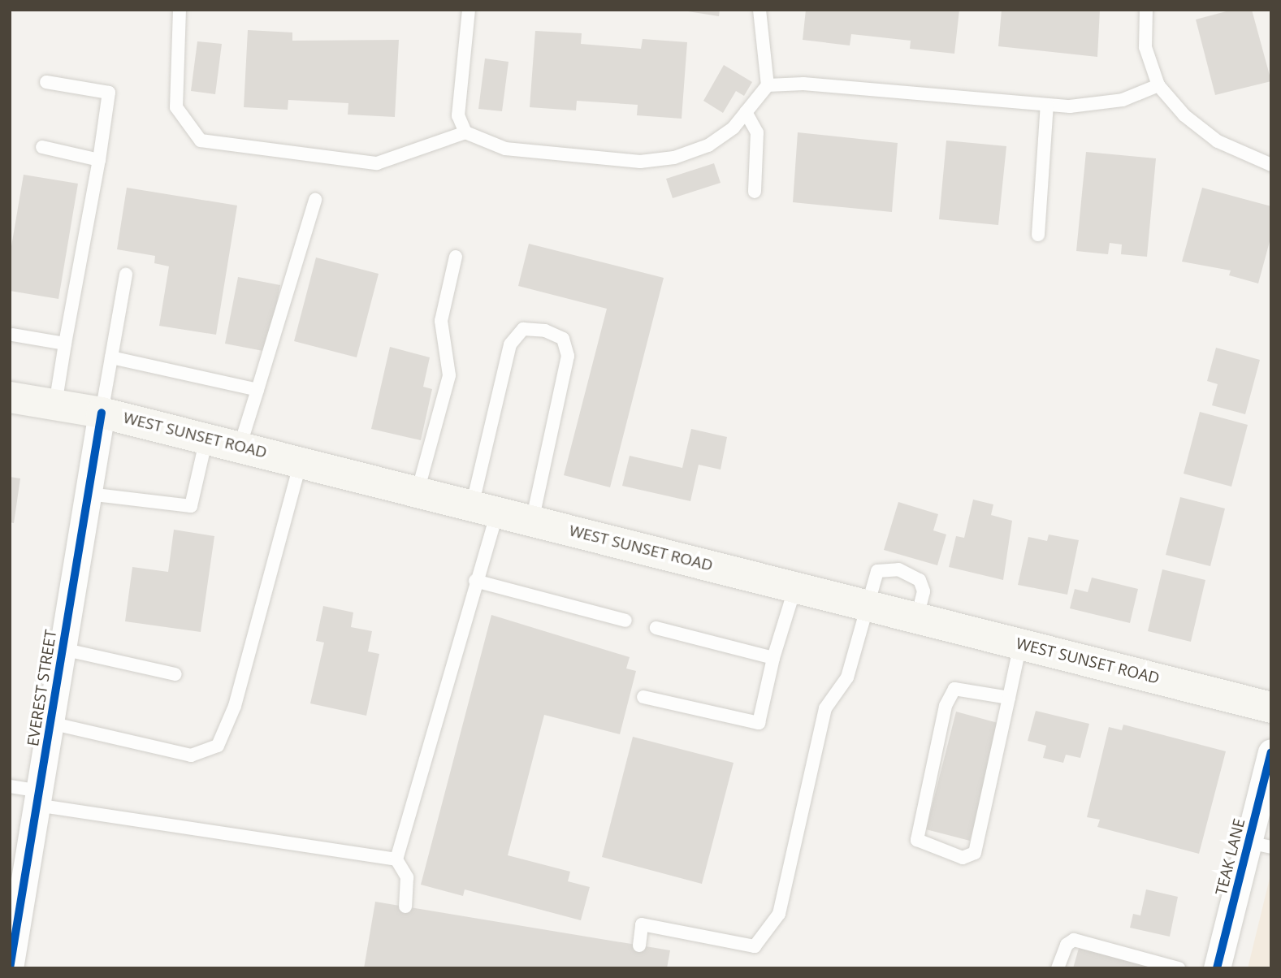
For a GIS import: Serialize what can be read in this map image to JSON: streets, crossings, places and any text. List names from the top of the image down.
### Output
{
  "streets": {
    "main road": ["WEST SUNSET ROAD"],
    "street": ["EVEREST STREET", "TEAK LANE"]
  },
  "crossings": [
    ["WEST SUNSET ROAD", "EVEREST STREET"]
  ]
}
